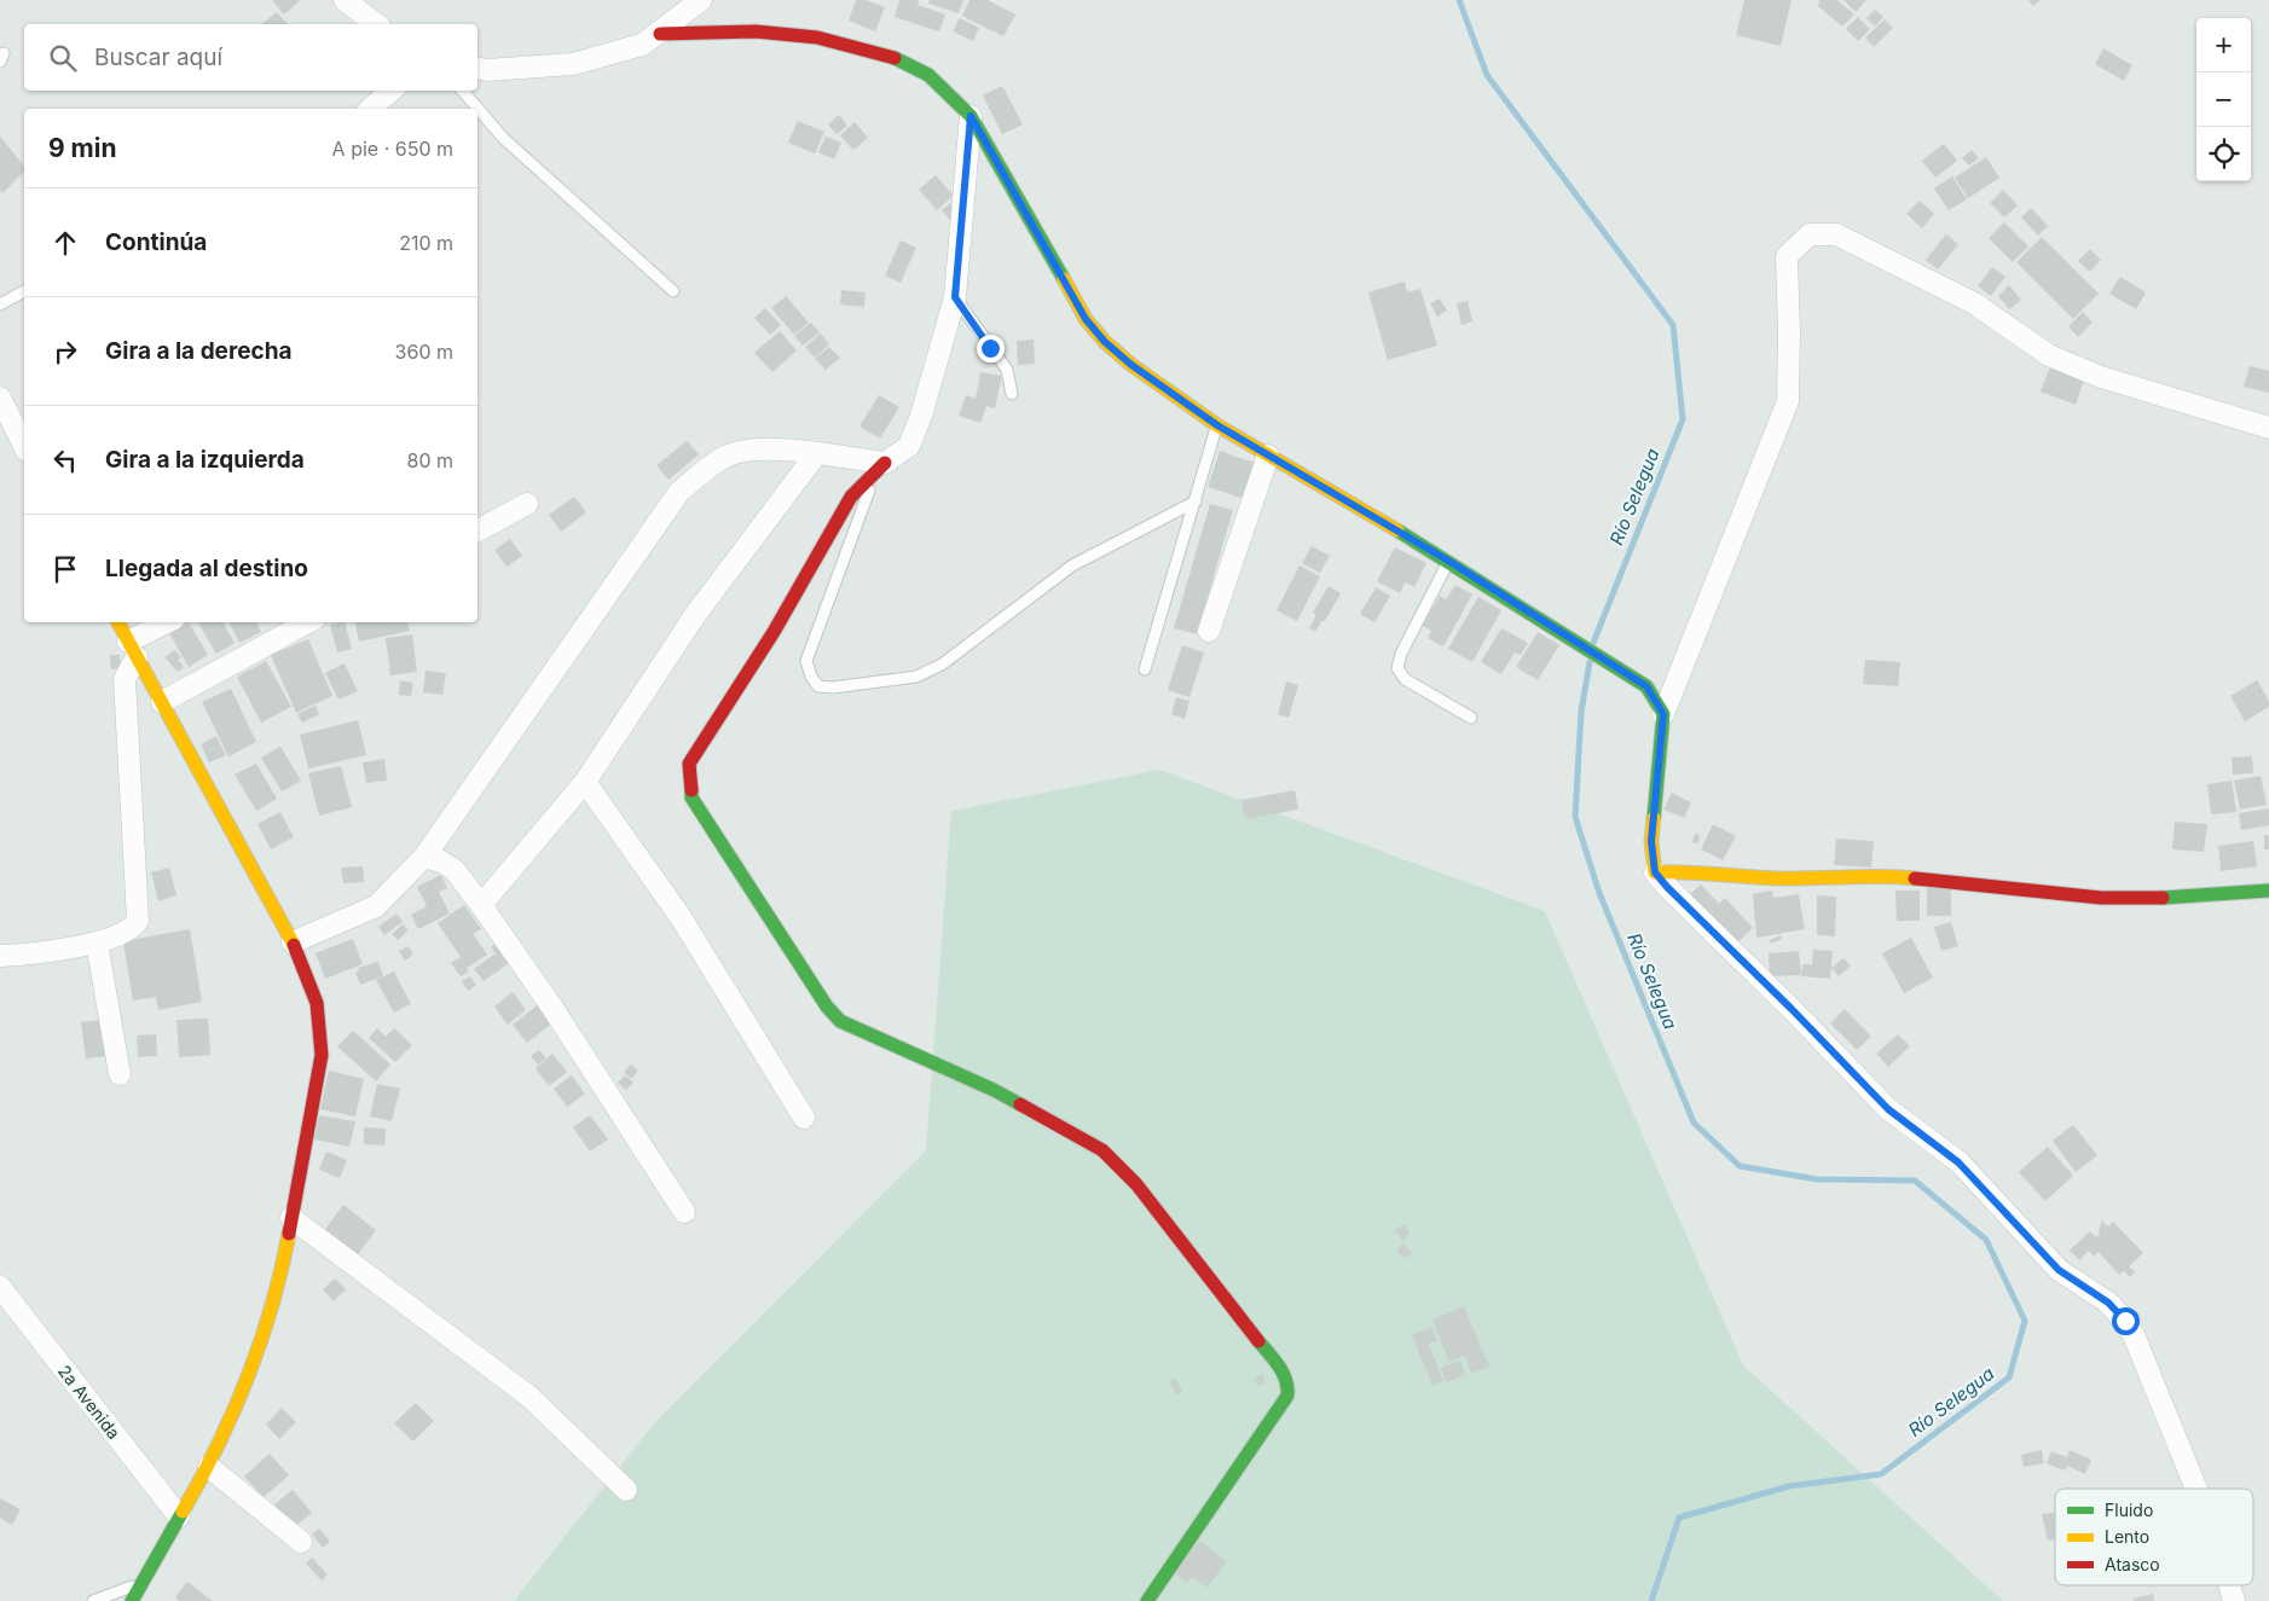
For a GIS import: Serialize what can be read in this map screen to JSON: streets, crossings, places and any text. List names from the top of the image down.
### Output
{
  "streets": {
    "street": ["2a Avenida"]
  },
  "water": ["Río Selegua"],
  "legend": ["Fluido", "Lento", "Atasco"],
  "page": {
    "map_buttons": ["+", "−"],
    "search": "Buscar aquí",
    "heading": ["9 min", "A pie · 650 m"],
    "list": [
      ["Continúa", "210 m"],
      ["Gira a la derecha", "360 m"],
      ["Gira a la izquierda", "80 m"],
      "Llegada al destino"
    ]
  }
}
